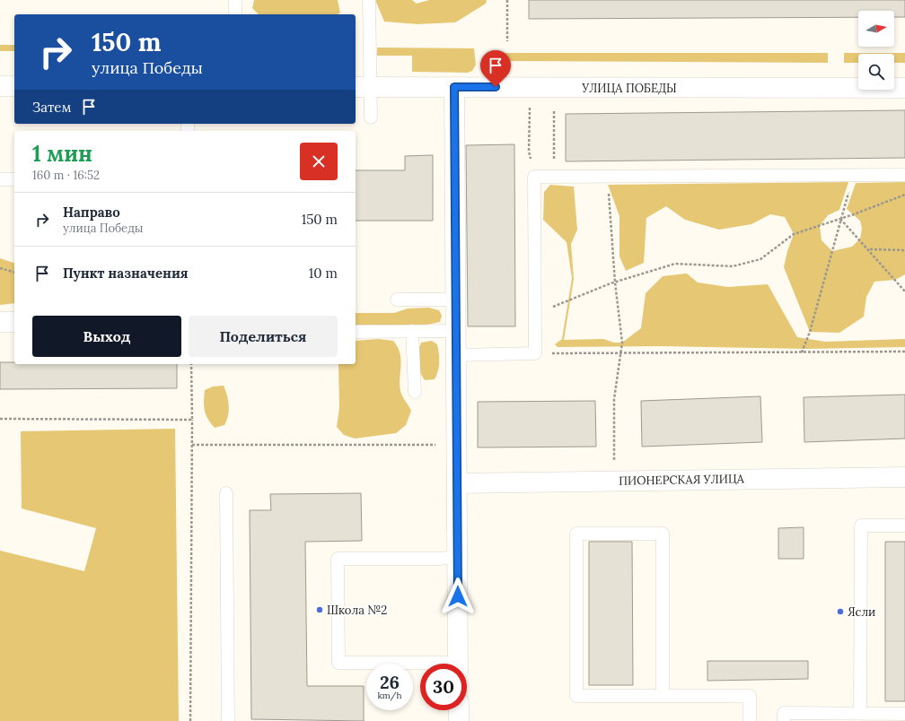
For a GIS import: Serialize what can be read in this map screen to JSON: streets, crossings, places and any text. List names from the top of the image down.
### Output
{
  "streets": {
    "street": ["УЛИЦА ПОБЕДЫ", "ПИОНЕРСКАЯ УЛИЦА"]
  },
  "places": ["Школа №2", "Ясли"],
  "north": "right",
  "page": {
    "turn": ["150 m", "улица Победы"],
    "then": "Затем",
    "heading": ["1 мин", "160 m · 16:52"],
    "list": [
      {
        "name": "Направо",
        "note": "улица Победы",
        "value": "150 m"
      },
      {
        "name": "Пункт назначения",
        "value": "10 m"
      }
    ],
    "buttons": ["Выход", "Поделиться"],
    "speed": "26 km/h",
    "limit": "30"
  }
}
